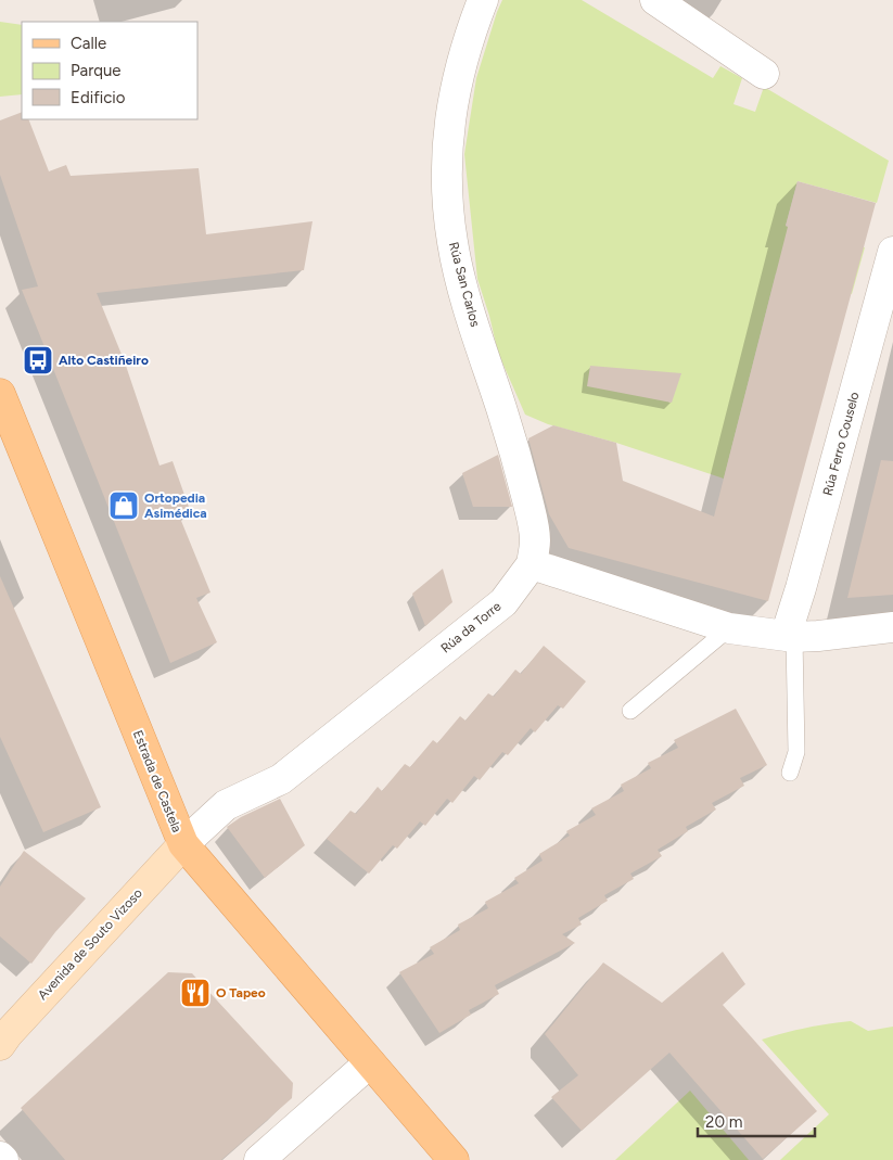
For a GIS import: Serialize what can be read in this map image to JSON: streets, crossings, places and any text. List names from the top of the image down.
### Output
{
  "streets": {
    "main road": ["Estrada de Castela"],
    "street": [
      "Rúa San Carlos",
      "Rúa Ferro Couselo",
      "Rúa da Torre",
      "Avenida de Souto Vizoso"
    ]
  },
  "crossings": [
    ["Rúa San Carlos", "Rúa da Torre"],
    ["Rúa da Torre", "Estrada de Castela"],
    ["Rúa da Torre", "Avenida de Souto Vizoso"],
    ["Estrada de Castela", "Avenida de Souto Vizoso"]
  ],
  "places": {
    "bus stop": ["Alto Castiñeiro"],
    "shop": ["Ortopedia Asimédica"],
    "restaurant": ["O Tapeo"]
  },
  "legend": ["Calle", "Parque", "Edificio"],
  "scale_bar": "20 m"
}
